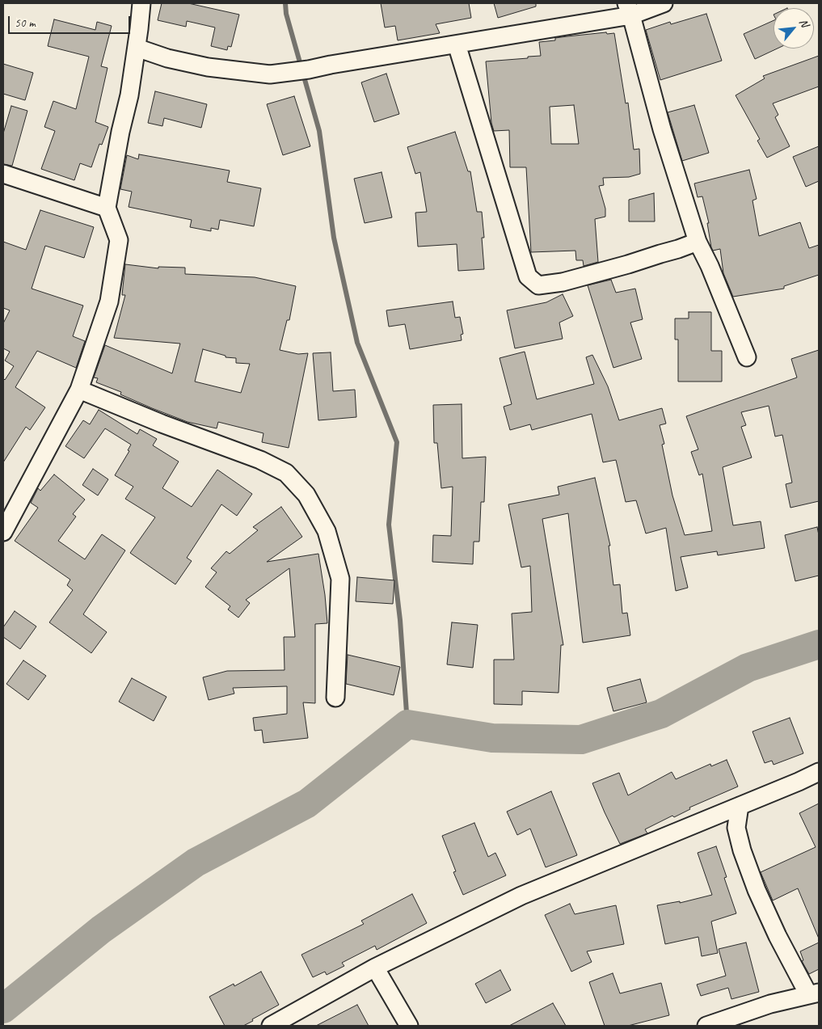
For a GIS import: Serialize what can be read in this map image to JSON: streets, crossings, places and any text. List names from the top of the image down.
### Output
{
  "scale_bar": "50 m",
  "north": "top right"
}
